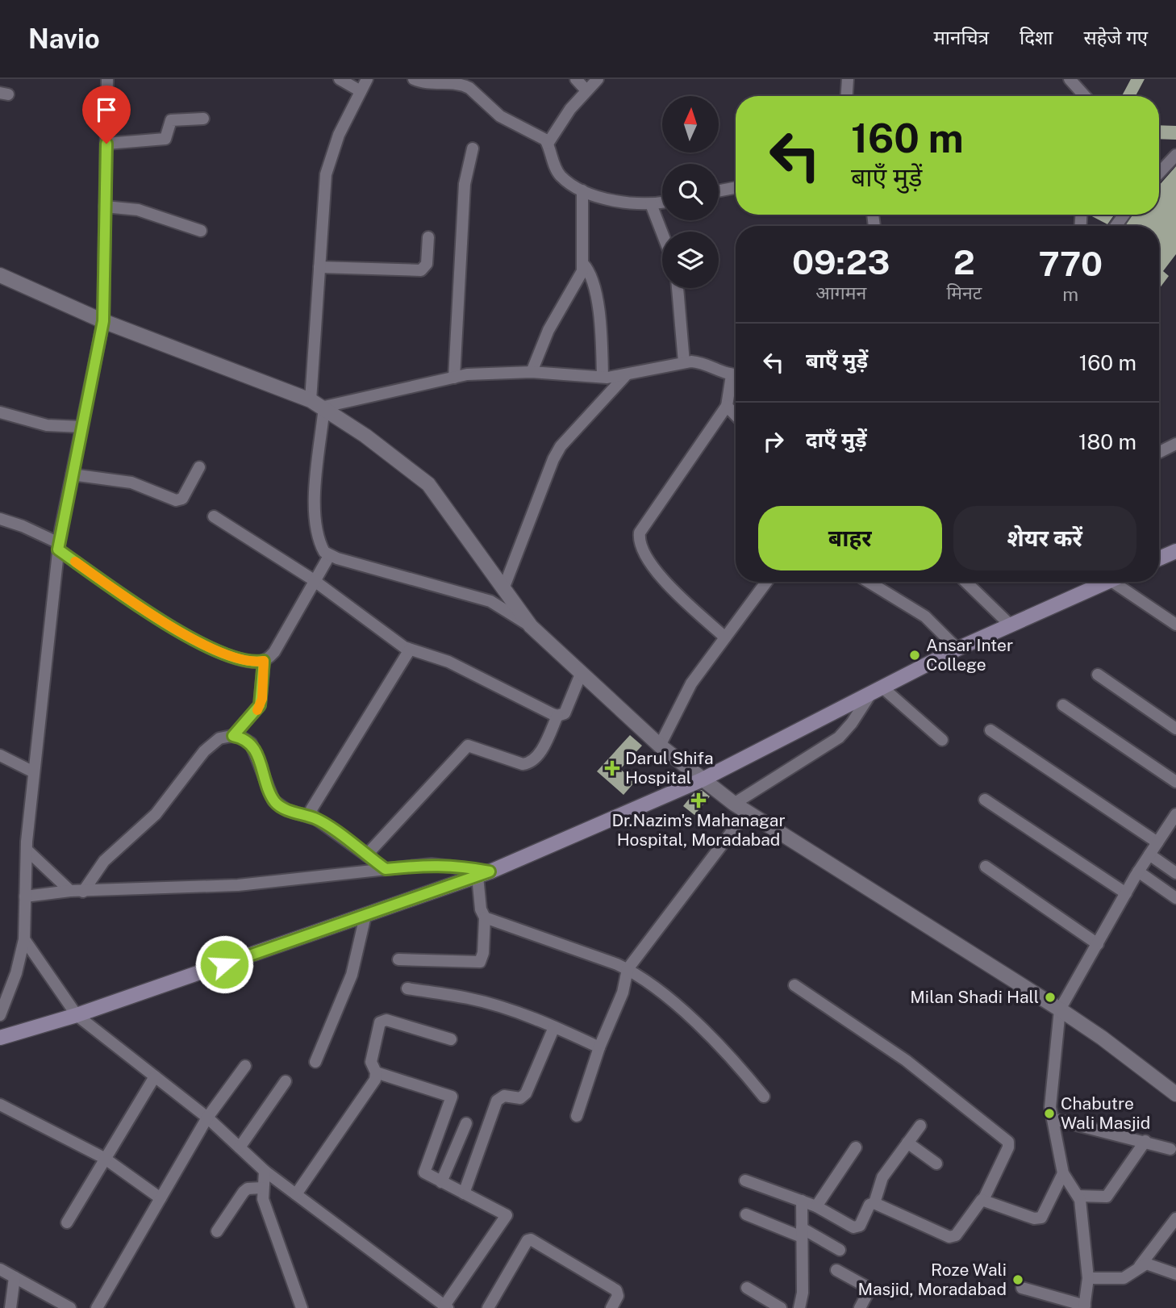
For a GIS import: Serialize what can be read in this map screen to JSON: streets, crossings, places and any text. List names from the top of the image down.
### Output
{
  "places": {
    "other": [
      "Ansar Inter College",
      "Milan Shadi Hall",
      "Chabutre Wali Masjid",
      "Roze Wali Masjid, Moradabad"
    ],
    "health": ["Darul Shifa Hospital", "Dr.Nazim's Mahanagar Hospital, Moradabad"]
  },
  "north": "top",
  "page": {
    "header": "Navio",
    "nav": ["मानचित्र", "दिशा", "सहेजे गए"],
    "turn": ["160 m", "बाएँ मुड़ें"],
    "eta": [
      "09:23",
      "आगमन",
      "2",
      "मिनट",
      "770",
      "m"
    ],
    "list": [
      {
        "name": "बाएँ मुड़ें",
        "value": "160 m"
      },
      {
        "name": "दाएँ मुड़ें",
        "value": "180 m"
      }
    ],
    "buttons": ["बाहर", "शेयर करें"]
  }
}
